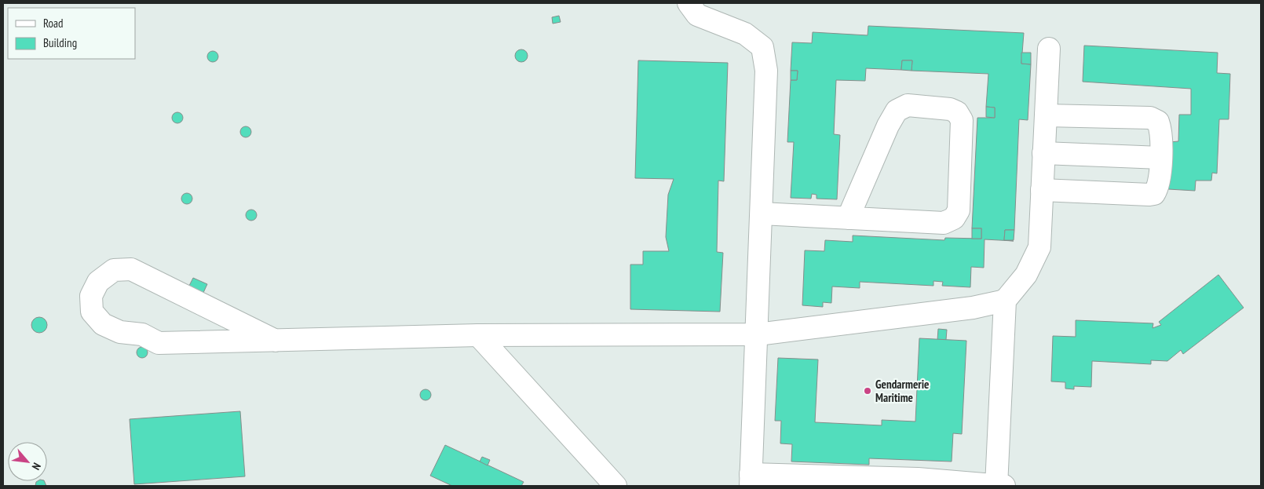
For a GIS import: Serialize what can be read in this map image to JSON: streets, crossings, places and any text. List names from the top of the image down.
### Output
{
  "places": ["Gendarmerie Maritime"],
  "legend": ["Road", "Building"],
  "north": "bottom right"
}
